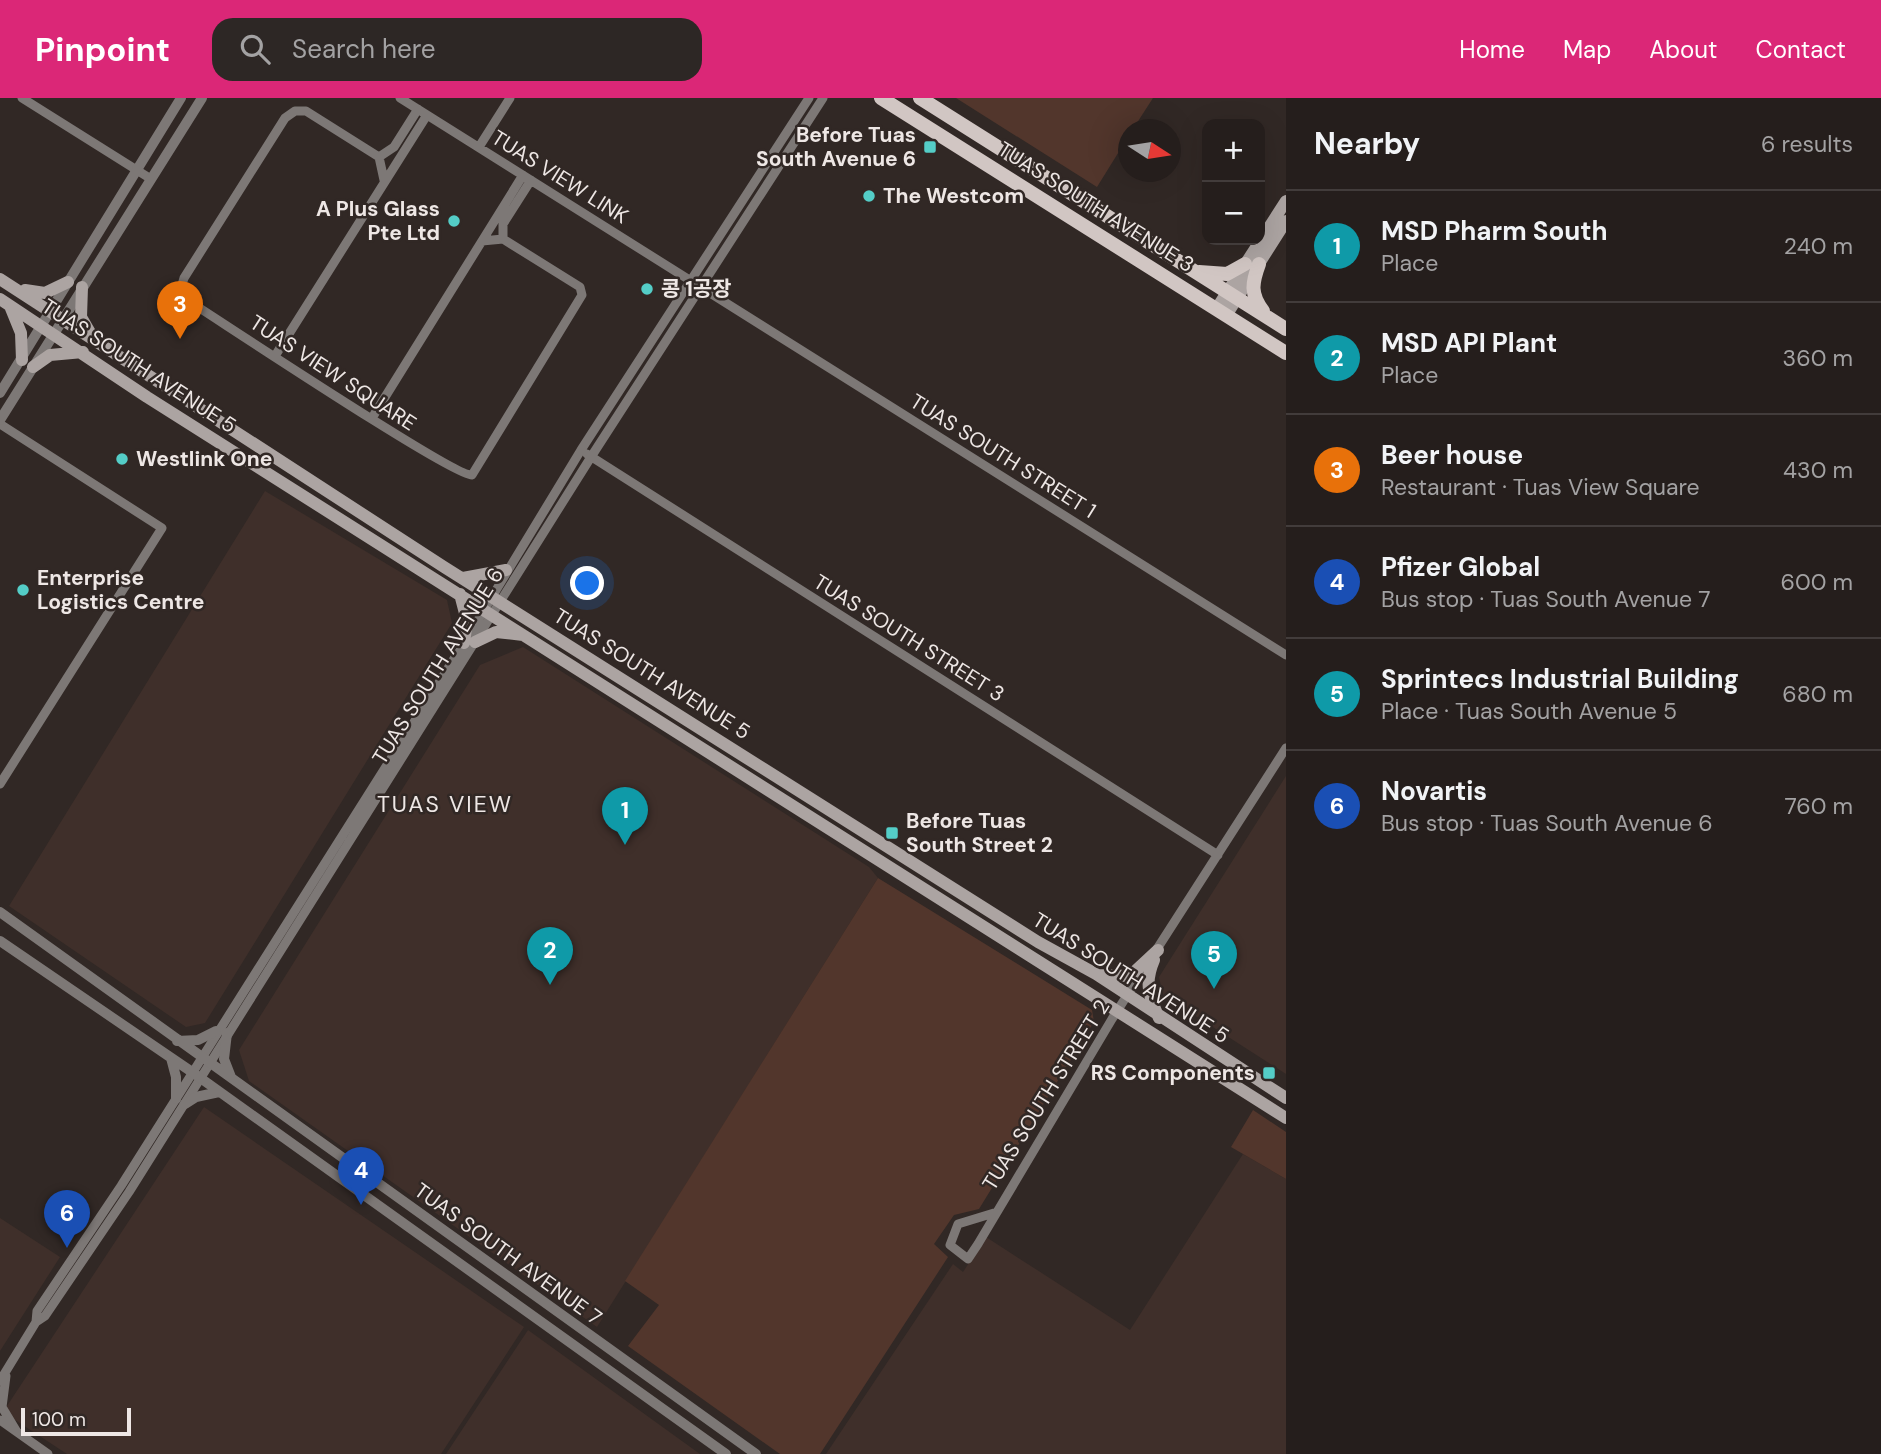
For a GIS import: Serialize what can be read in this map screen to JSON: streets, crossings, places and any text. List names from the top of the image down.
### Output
{
  "streets": {
    "main road": ["TUAS SOUTH AVENUE 3", "TUAS SOUTH AVENUE 5"],
    "street": [
      "TUAS VIEW LINK",
      "TUAS VIEW SQUARE",
      "TUAS SOUTH STREET 1",
      "TUAS SOUTH STREET 3",
      "TUAS SOUTH AVENUE 6",
      "TUAS SOUTH STREET 2",
      "TUAS SOUTH AVENUE 7"
    ]
  },
  "crossings": [
    ["TUAS VIEW LINK", "TUAS SOUTH STREET 1"],
    ["TUAS VIEW LINK", "TUAS SOUTH AVENUE 6"],
    ["TUAS SOUTH AVENUE 5", "TUAS SOUTH AVENUE 6"],
    ["TUAS SOUTH AVENUE 5", "TUAS SOUTH STREET 2"],
    ["TUAS SOUTH STREET 1", "TUAS SOUTH AVENUE 6"],
    ["TUAS SOUTH STREET 3", "TUAS SOUTH AVENUE 6"],
    ["TUAS SOUTH STREET 3", "TUAS SOUTH STREET 2"],
    ["TUAS SOUTH AVENUE 6", "TUAS SOUTH AVENUE 7"]
  ],
  "districts": ["TUAS VIEW"],
  "places": {
    "transit": ["Before Tuas South Avenue 6", "Before Tuas South Street 2", "RS Components"],
    "other": [
      "The Westcom",
      "A Plus Glass Pte Ltd",
      "콩 1공장",
      "Westlink One",
      "Enterprise Logistics Centre"
    ]
  },
  "scale_bar": "100 m",
  "north": "right",
  "page": {
    "header": "Pinpoint",
    "search": "Search here",
    "nav": [
      "Home",
      "Map",
      "About",
      "Contact"
    ],
    "heading": ["Nearby", "6 results"],
    "map_buttons": ["+", "−"],
    "list": [
      {
        "mark": "1",
        "name": "MSD Pharm South",
        "note": "Place",
        "value": "240 m"
      },
      {
        "mark": "2",
        "name": "MSD API Plant",
        "note": "Place",
        "value": "360 m"
      },
      {
        "mark": "3",
        "name": "Beer house",
        "note": "Restaurant · Tuas View Square",
        "value": "430 m"
      },
      {
        "mark": "4",
        "name": "Pfizer Global",
        "note": "Bus stop · Tuas South Avenue 7",
        "value": "600 m"
      },
      {
        "mark": "5",
        "name": "Sprintecs Industrial Building",
        "note": "Place · Tuas South Avenue 5",
        "value": "680 m"
      },
      {
        "mark": "6",
        "name": "Novartis",
        "note": "Bus stop · Tuas South Avenue 6",
        "value": "760 m"
      }
    ],
    "pins": [
      "3",
      "1",
      "2",
      "5",
      "4",
      "6"
    ],
    "scale": "100 m"
  }
}
